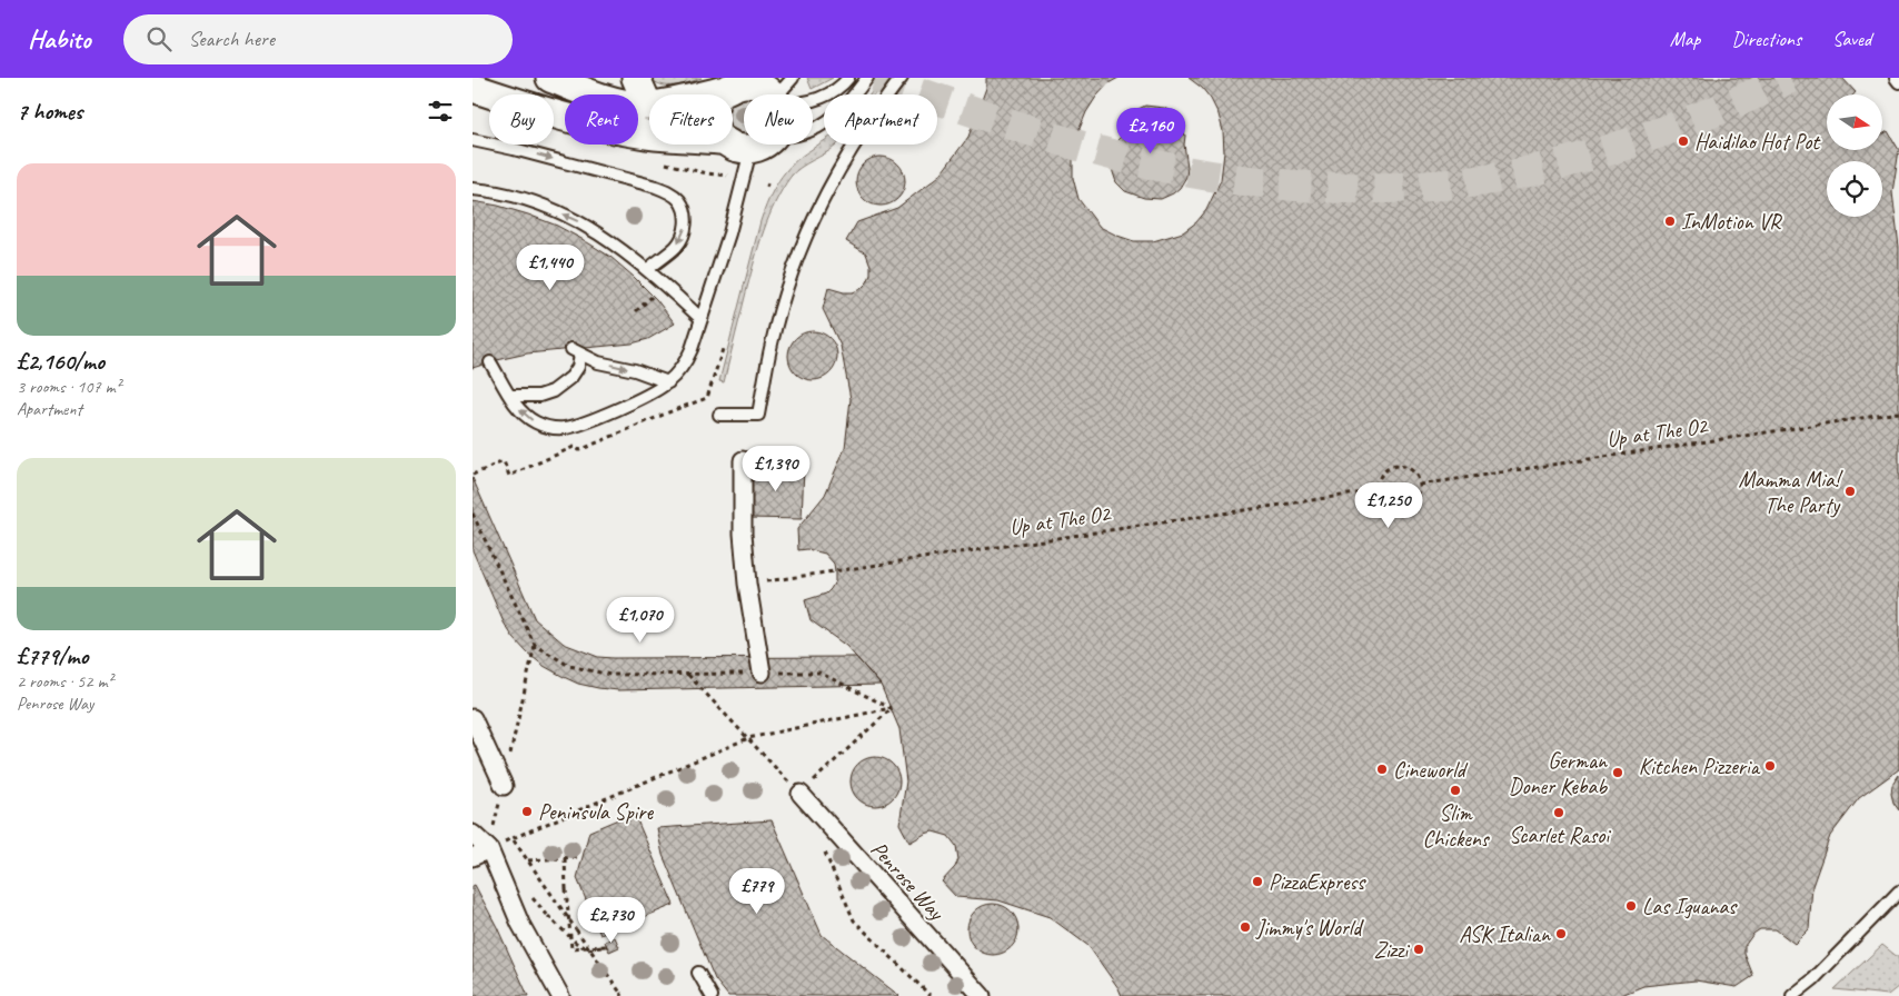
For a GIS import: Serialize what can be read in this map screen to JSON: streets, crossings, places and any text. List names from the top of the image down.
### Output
{
  "streets": {
    "street": ["Penrose Way"],
    "path": ["Up at The O2"]
  },
  "places": [
    "Haidilao Hot Pot",
    "InMotion VR",
    "Mamma Mia! The Party",
    "Kitchen Pizzeria",
    "Cineworld",
    "German Doner Kebab",
    "Slim Chickens",
    "Peninsula Spire",
    "Scarlet Rasoi",
    "PizzaExpress",
    "Las Iguanas",
    "Jimmy's World",
    "ASK Italian",
    "Zizzi"
  ],
  "north": "right",
  "page": {
    "header": "Habito",
    "search": "Search here",
    "nav": ["Map", "Directions", "Saved"],
    "heading": "7 homes",
    "chip": [
      "Buy",
      "Rent",
      "Filters",
      "New",
      "Apartment"
    ],
    "price": [
      "£2,160",
      "£1,440",
      "£1,390",
      "£1,250",
      "£1,070",
      "£779",
      "£2,730"
    ],
    "list": [
      {
        "name": "£2,160/mo",
        "note": "3 rooms · 107 m² · Apartment"
      },
      {
        "name": "£779/mo",
        "note": "2 rooms · 52 m² · Penrose Way"
      }
    ]
  }
}
